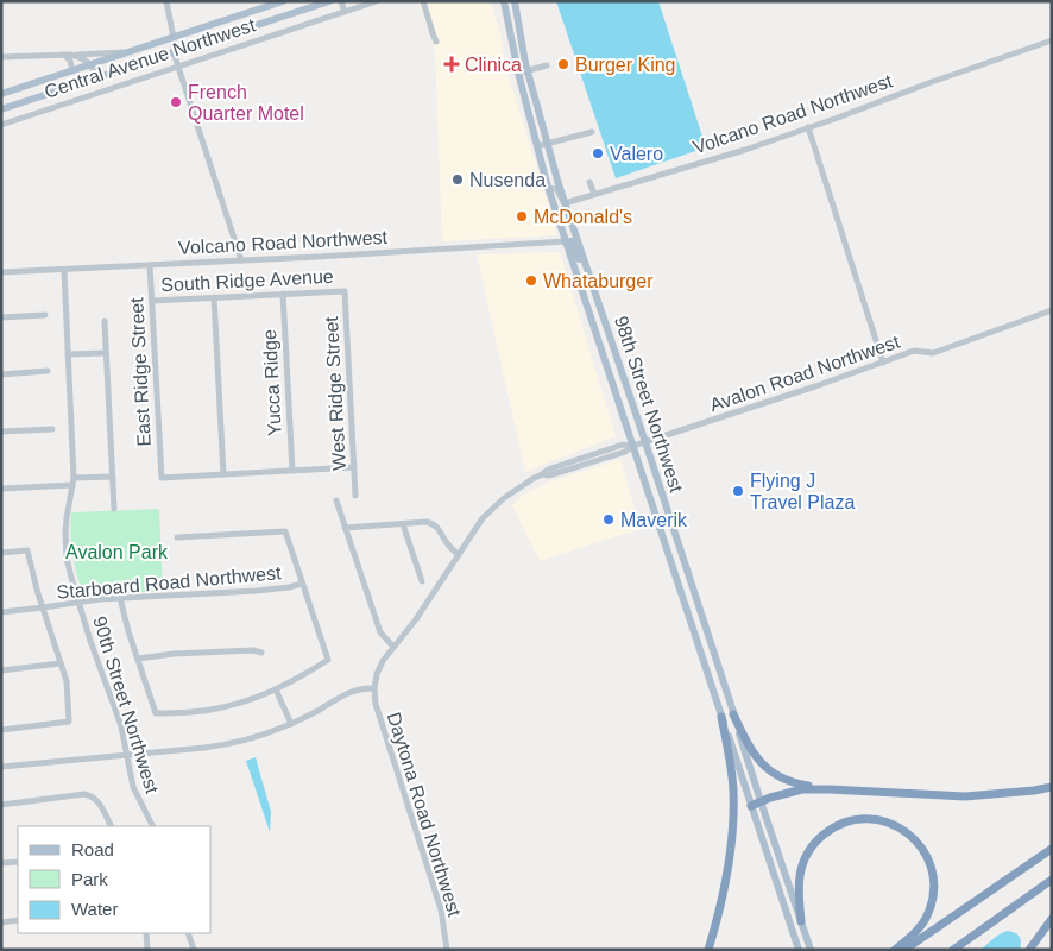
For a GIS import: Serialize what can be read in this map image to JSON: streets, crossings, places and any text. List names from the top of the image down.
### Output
{
  "streets": {
    "main road": ["Central Avenue Northwest", "98th Street Northwest"],
    "street": [
      "Volcano Road Northwest",
      "South Ridge Avenue",
      "East Ridge Street",
      "Avalon Road Northwest",
      "Yucca Ridge",
      "West Ridge Street",
      "Starboard Road Northwest",
      "90th Street Northwest",
      "Daytona Road Northwest"
    ]
  },
  "crossings": [
    ["Volcano Road Northwest", "East Ridge Street"],
    ["Volcano Road Northwest", "98th Street Northwest"],
    ["Volcano Road Northwest", "90th Street Northwest"],
    ["South Ridge Avenue", "East Ridge Street"],
    ["South Ridge Avenue", "Yucca Ridge"],
    ["South Ridge Avenue", "West Ridge Street"],
    ["Avalon Road Northwest", "98th Street Northwest"],
    ["Avalon Road Northwest", "Daytona Road Northwest"],
    ["Starboard Road Northwest", "90th Street Northwest"]
  ],
  "parks": ["Avalon Park"],
  "places": {
    "health": ["Clinica"],
    "other": [
      "Burger King",
      "French Quarter Motel",
      "Valero",
      "Nusenda",
      "McDonald's",
      "Whataburger",
      "Flying J Travel Plaza",
      "Maverik"
    ]
  },
  "legend": ["Road", "Park", "Water"]
}
